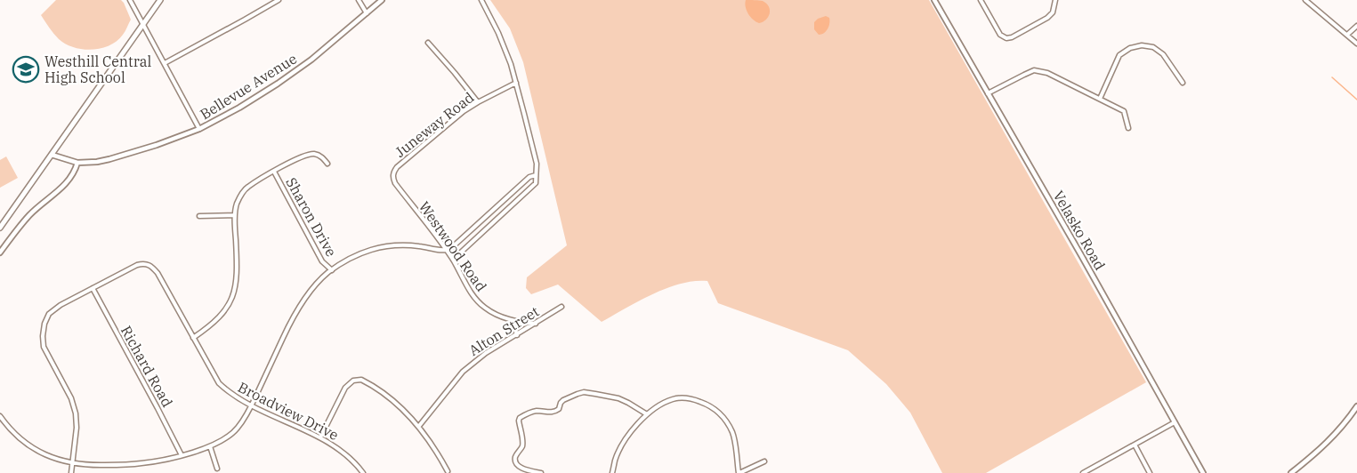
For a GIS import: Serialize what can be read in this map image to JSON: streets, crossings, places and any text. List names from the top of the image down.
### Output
{
  "streets": {
    "street": [
      "Bellevue Avenue",
      "Juneway Road",
      "Sharon Drive",
      "Velasko Road",
      "Westwood Road",
      "Alton Street",
      "Richard Road",
      "Broadview Drive"
    ]
  },
  "crossings": [
    ["Juneway Road", "Westwood Road"],
    ["Westwood Road", "Alton Street"],
    ["Richard Road", "Broadview Drive"]
  ],
  "places": {
    "school or university": ["Westhill Central High School"]
  }
}
